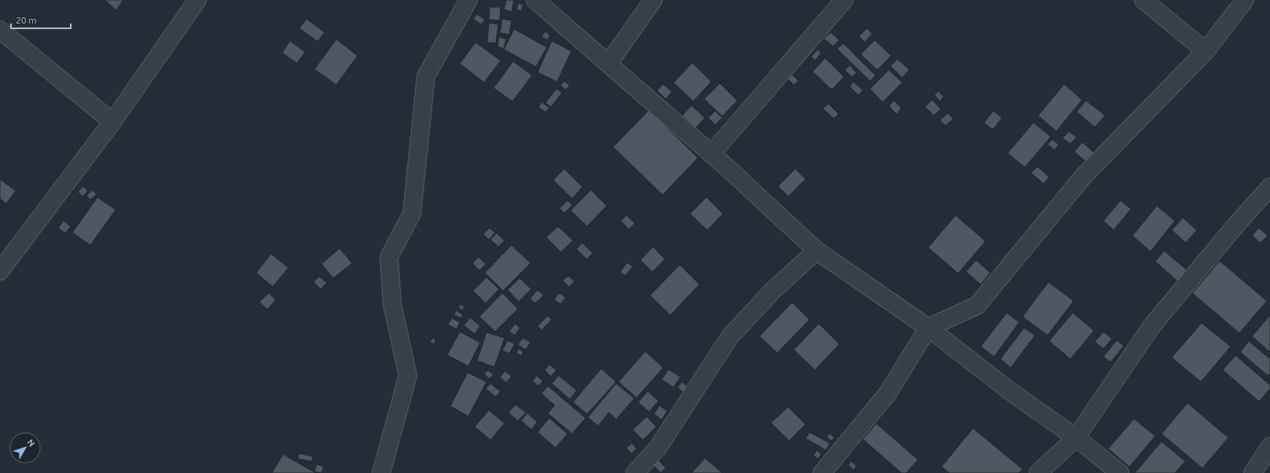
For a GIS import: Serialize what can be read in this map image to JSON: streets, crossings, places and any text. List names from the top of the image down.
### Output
{
  "scale_bar": "20 m",
  "north": "top right"
}
